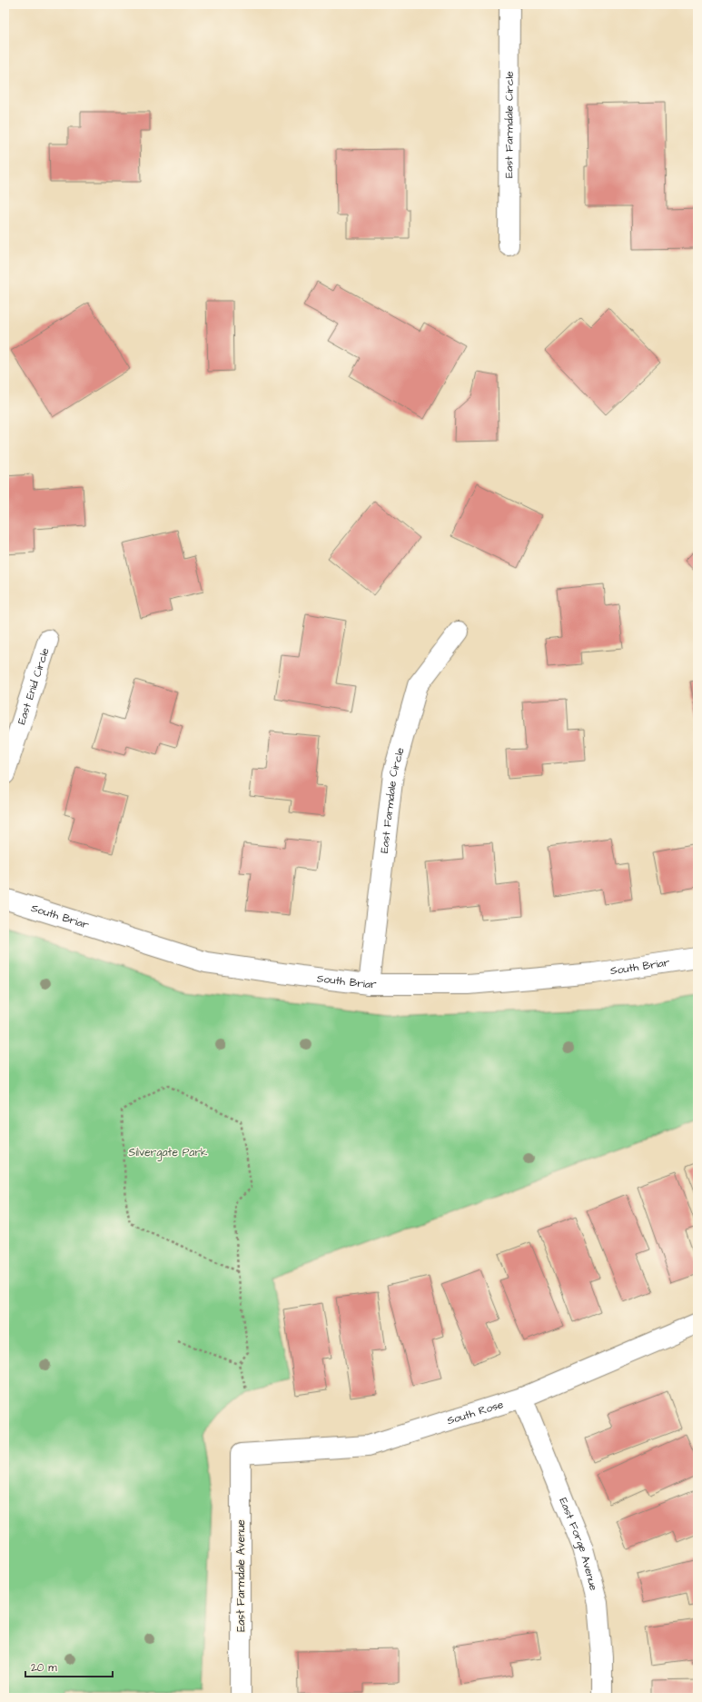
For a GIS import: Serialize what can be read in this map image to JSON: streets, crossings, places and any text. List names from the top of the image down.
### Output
{
  "streets": {
    "street": [
      "East Farmdale Circle",
      "East Enid Circle",
      "South Briar",
      "South Rose",
      "East Forge Avenue",
      "East Farmdale Avenue"
    ]
  },
  "crossings": [
    ["East Farmdale Circle", "South Briar"],
    ["South Rose", "East Forge Avenue"],
    ["South Rose", "East Farmdale Avenue"]
  ],
  "parks": ["Silvergate Park"],
  "scale_bar": "20 m"
}
